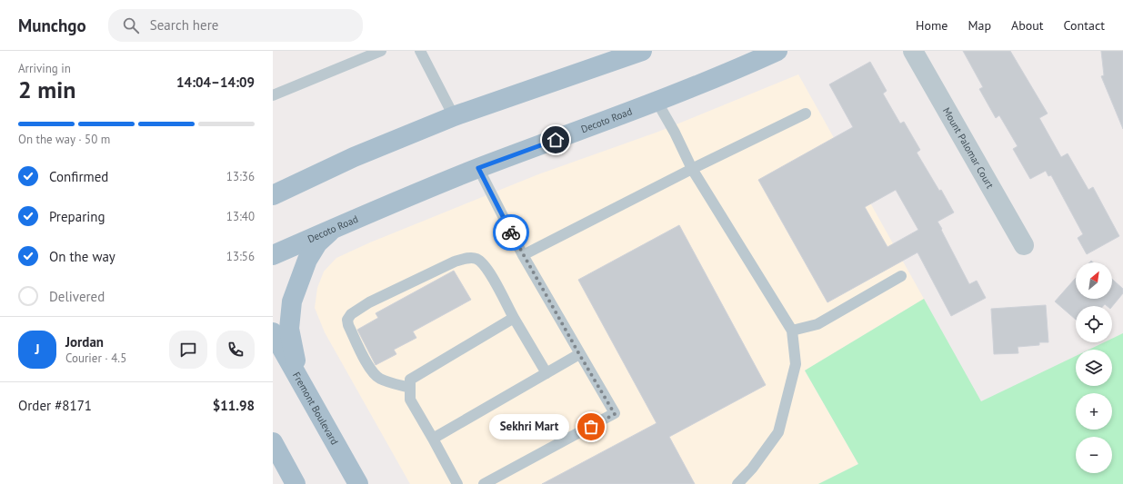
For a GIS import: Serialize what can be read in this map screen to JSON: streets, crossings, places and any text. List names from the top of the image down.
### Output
{
  "streets": {
    "main road": ["Decoto Road", "Fremont Boulevard"],
    "street": ["Mount Palomar Court"]
  },
  "places": ["Sekhri Mart"],
  "north": "top right",
  "page": {
    "header": "Munchgo",
    "search": "Search here",
    "nav": [
      "Home",
      "Map",
      "About",
      "Contact"
    ],
    "heading": ["2 min", "Arriving in", "14:04–14:09"],
    "panel": [
      "Jordan",
      "Courier · 4.5",
      "Order #8171",
      "$11.98"
    ],
    "bar": "On the way · 50 m",
    "list": [
      ["Confirmed", "13:36"],
      ["Preparing", "13:40"],
      ["On the way", "13:56"],
      "Delivered"
    ],
    "map_buttons": ["+", "−"],
    "round": "J",
    "bubble": "Sekhri Mart"
  }
}
